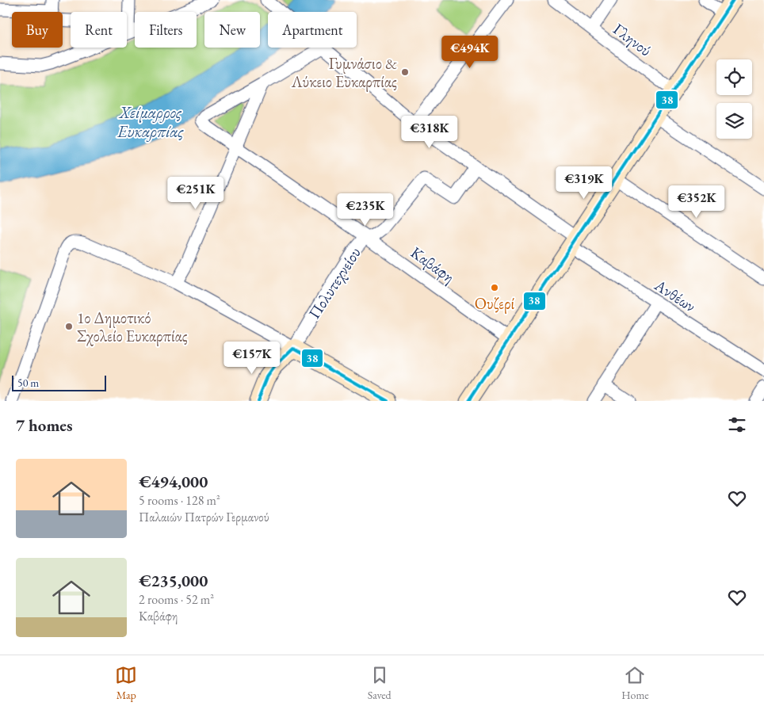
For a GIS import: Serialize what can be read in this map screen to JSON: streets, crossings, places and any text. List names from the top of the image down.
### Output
{
  "streets": {
    "main road": ["Πολυτεχνείου"],
    "street": ["Γληνού", "Καβάφη", "Ανθέων"]
  },
  "crossings": [
    ["Καβάφη", "Πολυτεχνείου"],
    ["Πολυτεχνείου", "Ανθέων"]
  ],
  "water": ["Χείμαρρος Ευκαρπίας"],
  "places": ["Γυμνάσιο & Λύκειο Ευκαρπίας", "Ουζερί", "1ο Δημοτικό Σχολείο Ευκαρπίας"],
  "lines": ["transit line 38"],
  "scale_bar": "50 m",
  "page": {
    "chip": [
      "Buy",
      "Rent",
      "Filters",
      "New",
      "Apartment"
    ],
    "price": [
      "€494K",
      "€318K",
      "€319K",
      "€251K",
      "€352K",
      "€235K",
      "€157K"
    ],
    "scale": "50 m",
    "heading": "7 homes",
    "list": [
      {
        "name": "€494,000",
        "note": "5 rooms · 128 m² · Παλαιών Πατρών Γερμανού"
      },
      {
        "name": "€235,000",
        "note": "2 rooms · 52 m² · Καβάφη"
      }
    ],
    "tabs": ["Map", "Saved", "Home"]
  }
}
